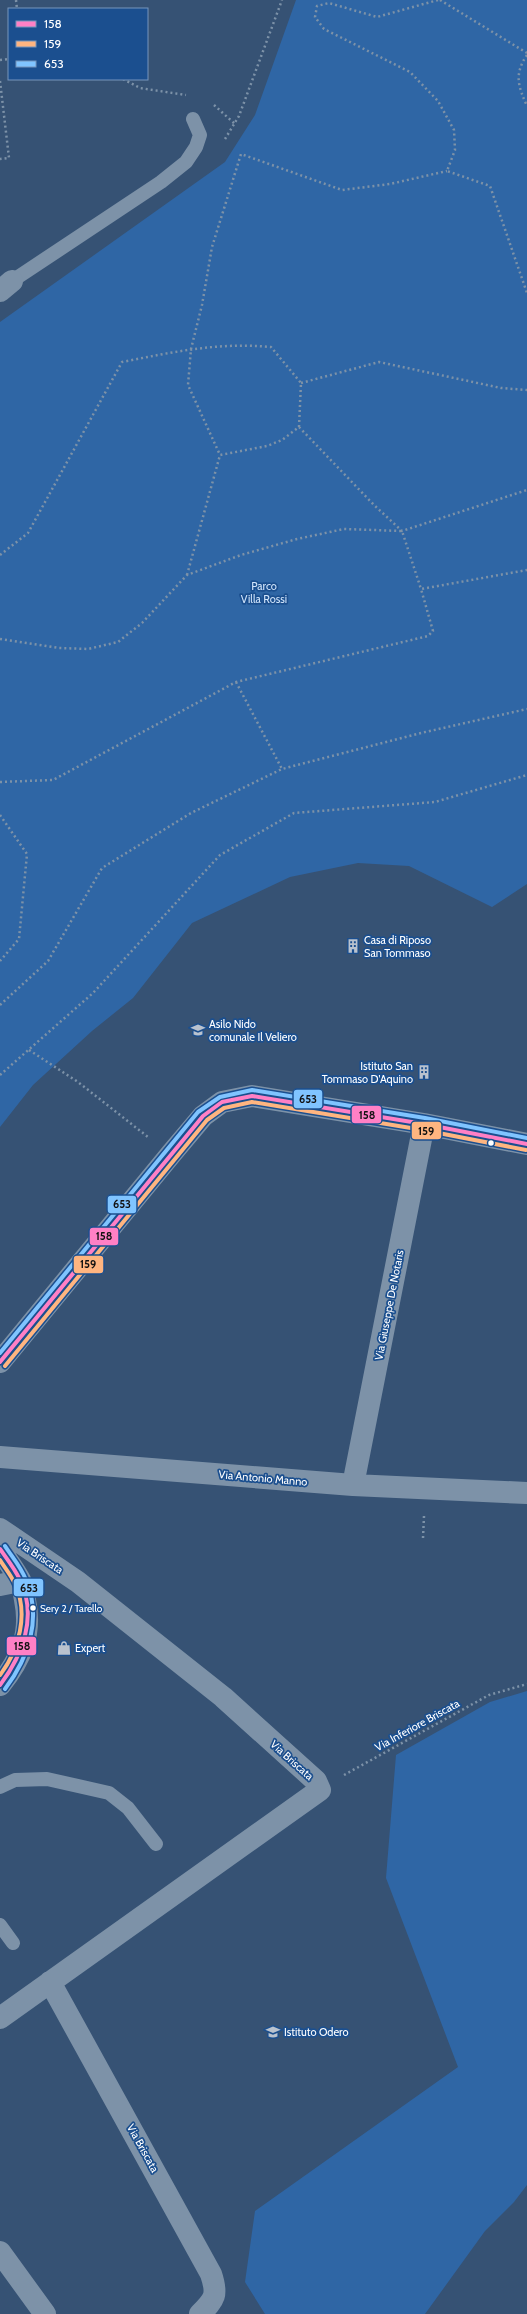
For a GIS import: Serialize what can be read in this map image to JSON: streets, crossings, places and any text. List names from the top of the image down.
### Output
{
  "streets": {
    "street": ["Via Giuseppe De Notaris", "Via Antonio Manno", "Via Briscata"],
    "path": ["Via Inferiore Briscata"]
  },
  "crossings": [
    ["Via Giuseppe De Notaris", "Via Antonio Manno"],
    ["Via Briscata", "Via Inferiore Briscata"]
  ],
  "parks": ["Parco Villa Rossi"],
  "places": {
    "building": ["Casa di Riposo San Tommaso", "Istituto San Tommaso D'Aquino"],
    "school or university": ["Asilo Nido comunale Il Veliero", "Istituto Odero"],
    "other": ["Sery 2 / Tarello"],
    "shop": ["Expert"]
  },
  "lines": ["transit line 653", "transit line 158", "transit line 159"],
  "legend": ["158", "159", "653"]
}
